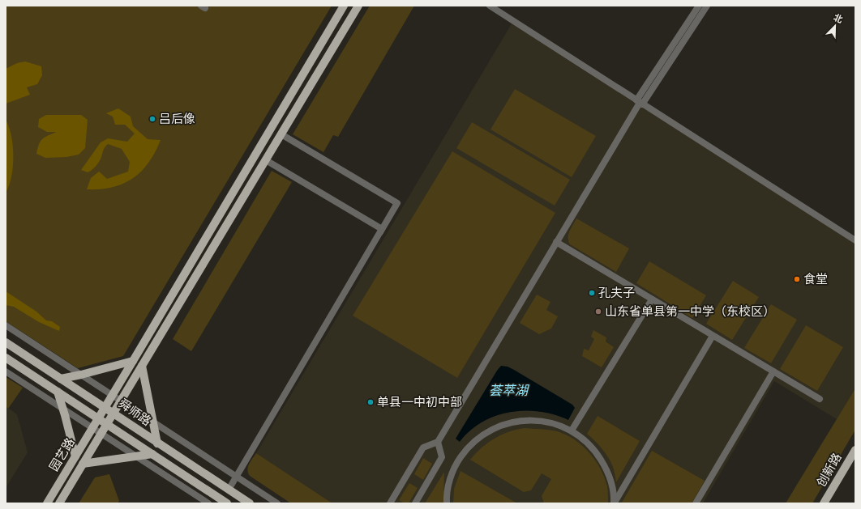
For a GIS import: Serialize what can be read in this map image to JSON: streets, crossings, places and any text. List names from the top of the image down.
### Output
{
  "streets": {
    "main road": ["舜师路", "园艺路", "创新路"]
  },
  "crossings": [
    ["舜师路", "园艺路"]
  ],
  "water": ["荟萃湖"],
  "places": [
    "吕后像",
    "食堂",
    "孔夫子",
    "山东省单县第一中学（东校区）",
    "单县一中初中部"
  ],
  "north": "top right"
}
